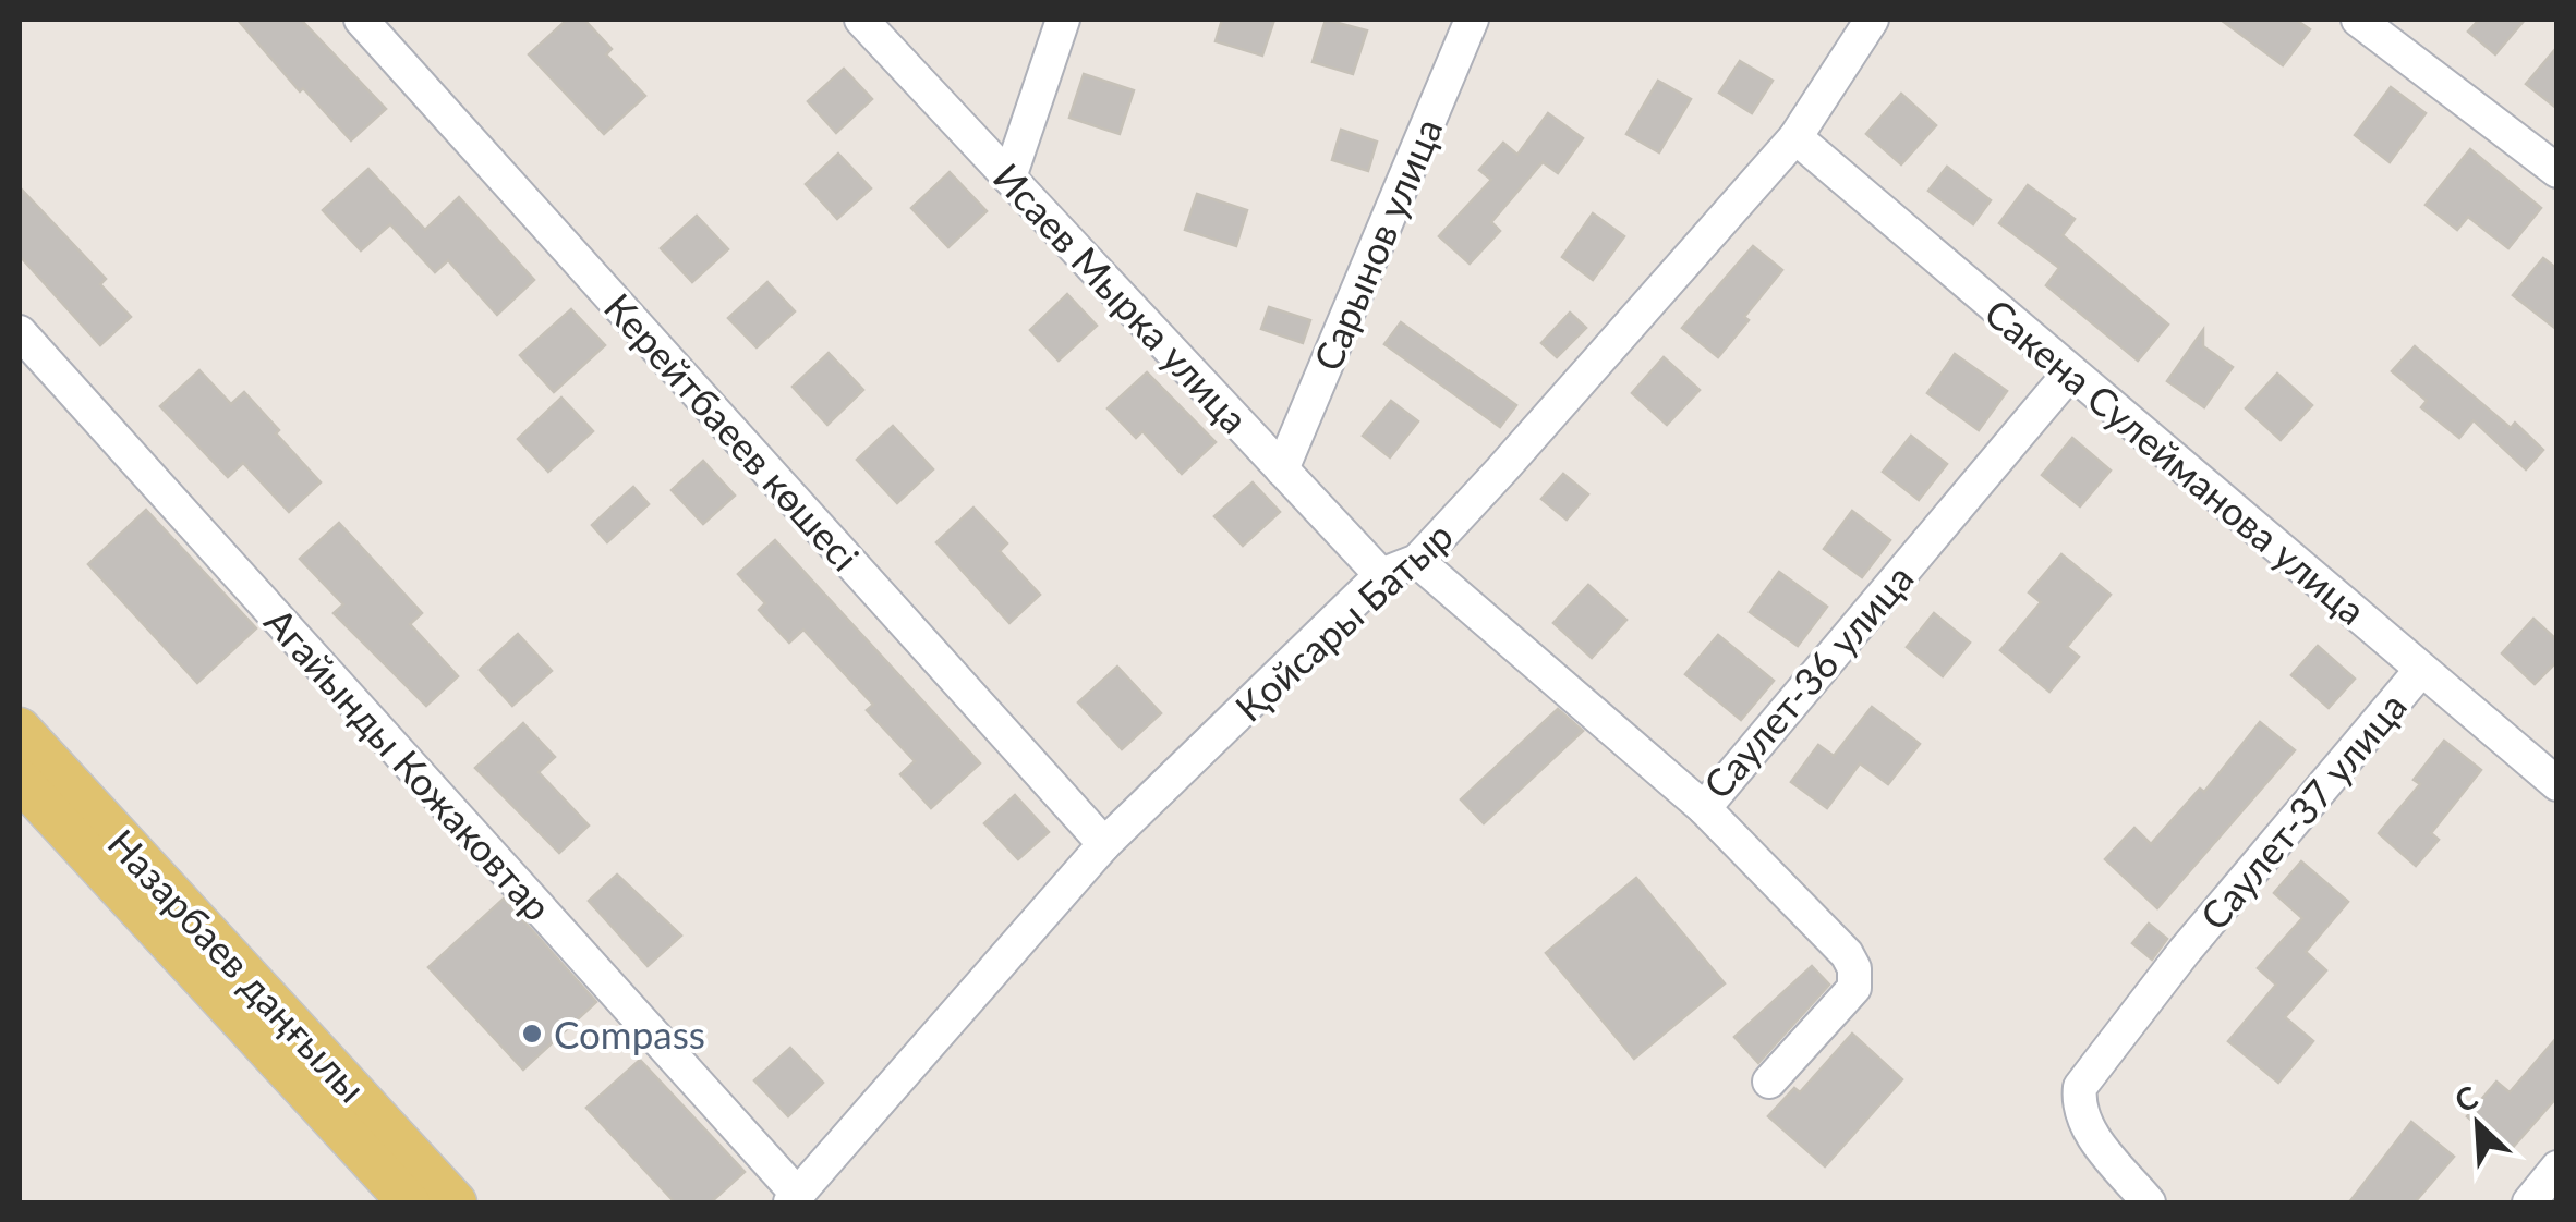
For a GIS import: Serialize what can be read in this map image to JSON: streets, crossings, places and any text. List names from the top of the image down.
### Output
{
  "streets": {
    "main road": ["Назарбаев даңғылы"],
    "street": [
      "Сарынов улица",
      "Исаев Мырка улица",
      "Керейтбаеев көшесі",
      "Сакена Сулейманова улица",
      "Қойсары Батыр",
      "Саулет-36 улица",
      "Агайынды Кожаковтар",
      "Саулет-37 улица"
    ]
  },
  "crossings": [
    ["Сарынов улица", "Исаев Мырка улица"],
    ["Исаев Мырка улица", "Қойсары Батыр"],
    ["Керейтбаеев көшесі", "Қойсары Батыр"],
    ["Сакена Сулейманова улица", "Қойсары Батыр"],
    ["Сакена Сулейманова улица", "Саулет-36 улица"],
    ["Сакена Сулейманова улица", "Саулет-37 улица"],
    ["Қойсары Батыр", "Саулет-36 улица"],
    ["Қойсары Батыр", "Агайынды Кожаковтар"]
  ],
  "places": ["Compass"],
  "north": "top left"
}
